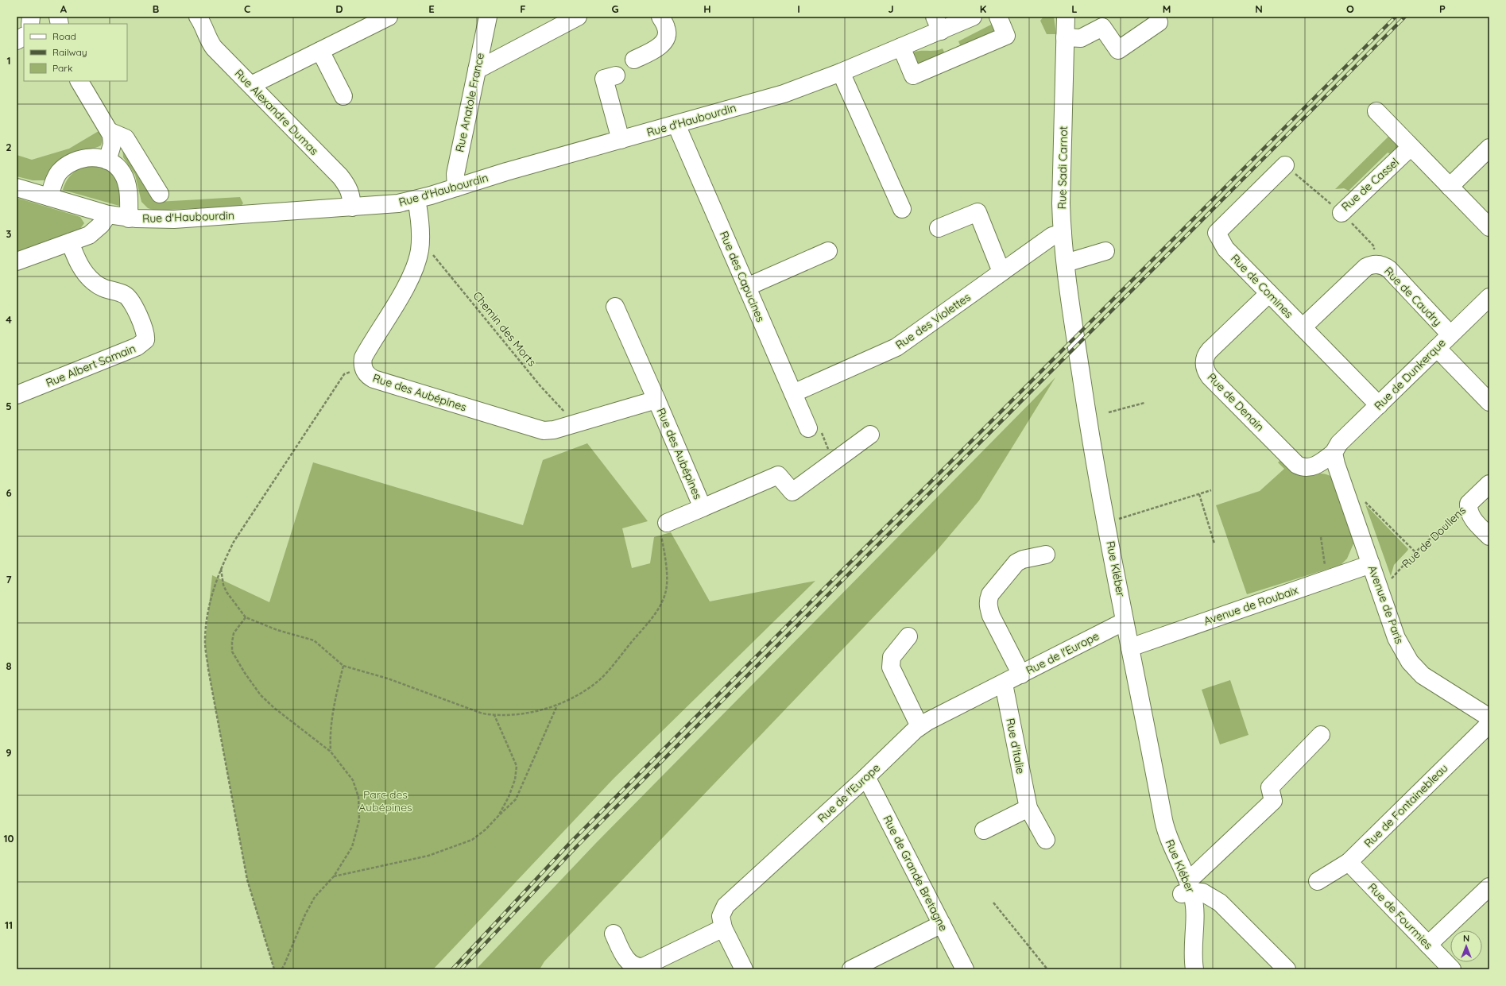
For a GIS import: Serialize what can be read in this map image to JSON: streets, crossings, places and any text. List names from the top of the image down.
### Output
{
  "streets": {
    "street": [
      "Rue Anatole France",
      "Rue Alexandre Dumas",
      "Rue d'Haubourdin",
      "Rue Sadi Carnot",
      "Rue de Cassel",
      "Rue des Capucines",
      "Rue de Comines",
      "Rue de Caudry",
      "Rue des Violettes",
      "Rue Albert Samain",
      "Rue de Dunkerque",
      "Rue des Aubépines",
      "Rue de Denain",
      "Rue de Doullens",
      "Rue Kléber",
      "Avenue de Paris",
      "Avenue de Roubaix",
      "Rue de l'Europe",
      "Rue d'Italie",
      "Rue de Fontainebleau",
      "Rue de Grande Bretagne",
      "Rue de Fourmies"
    ],
    "path": ["Chemin des Morts"]
  },
  "crossings": [
    ["Rue Anatole France", "Rue d'Haubourdin"],
    ["Rue Alexandre Dumas", "Rue d'Haubourdin"],
    ["Rue d'Haubourdin", "Rue des Capucines"],
    ["Rue d'Haubourdin", "Rue des Aubépines"],
    ["Rue Sadi Carnot", "Rue des Violettes"],
    ["Rue Sadi Carnot", "Rue Kléber"],
    ["Rue de Cassel", "Rue de Comines"],
    ["Rue des Capucines", "Rue des Violettes"],
    ["Rue de Comines", "Rue de Caudry"],
    ["Rue de Comines", "Rue de Dunkerque"],
    ["Rue de Comines", "Rue de Denain"],
    ["Rue de Caudry", "Rue de Dunkerque"],
    ["Chemin des Morts", "Rue des Aubépines"],
    ["Rue de Dunkerque", "Rue de Denain"],
    ["Rue de Dunkerque", "Avenue de Paris"],
    ["Rue de Denain", "Avenue de Paris"],
    ["Rue de Doullens", "Avenue de Paris"],
    ["Rue Kléber", "Avenue de Roubaix"],
    ["Rue Kléber", "Rue de l'Europe"],
    ["Avenue de Paris", "Avenue de Roubaix"],
    ["Rue de l'Europe", "Rue d'Italie"],
    ["Rue de l'Europe", "Rue de Grande Bretagne"],
    ["Rue de Fontainebleau", "Rue de Fourmies"]
  ],
  "parks": ["Parc des Aubépines"],
  "legend": ["Road", "Railway", "Park"],
  "north": "top",
  "grid": {
    "columns": [
      "A",
      "B",
      "C",
      "D",
      "E",
      "F",
      "G",
      "H",
      "I",
      "J",
      "K",
      "L",
      "M",
      "N",
      "O",
      "P"
    ],
    "rows": [
      "1",
      "2",
      "3",
      "4",
      "5",
      "6",
      "7",
      "8",
      "9",
      "10",
      "11"
    ]
  }
}
